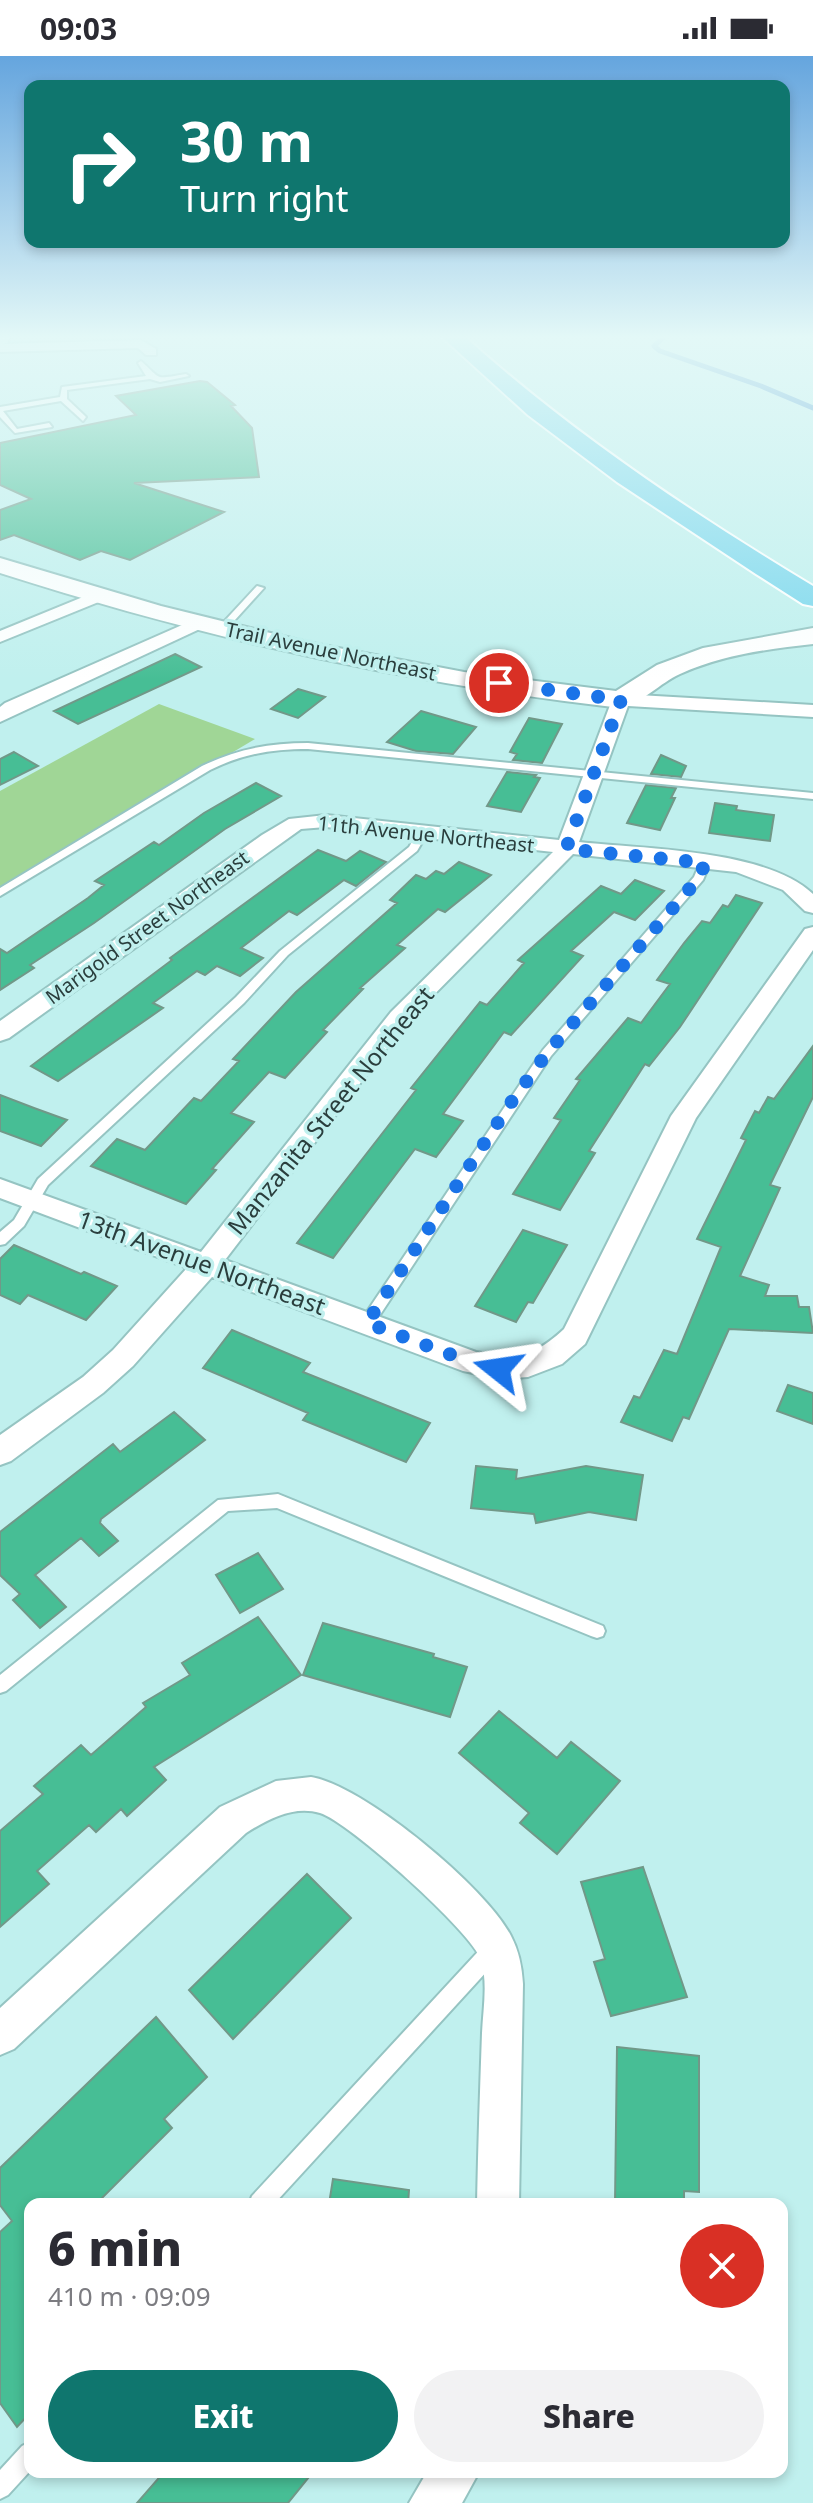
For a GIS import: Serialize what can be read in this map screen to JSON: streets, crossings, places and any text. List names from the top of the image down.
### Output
{
  "streets": {
    "street": [
      "Trail Avenue Northeast",
      "11th Avenue Northeast",
      "Marigold Street Northeast",
      "Manzanita Street Northeast",
      "13th Avenue Northeast"
    ]
  },
  "crossings": [
    ["Trail Avenue Northeast", "Manzanita Street Northeast"],
    ["11th Avenue Northeast", "Marigold Street Northeast"],
    ["11th Avenue Northeast", "Manzanita Street Northeast"],
    ["Manzanita Street Northeast", "13th Avenue Northeast"]
  ],
  "page": {
    "status": "09:03",
    "turn": ["30 m", "Turn right"],
    "heading": ["6 min", "410 m · 09:09"],
    "buttons": ["Exit", "Share"]
  }
}
